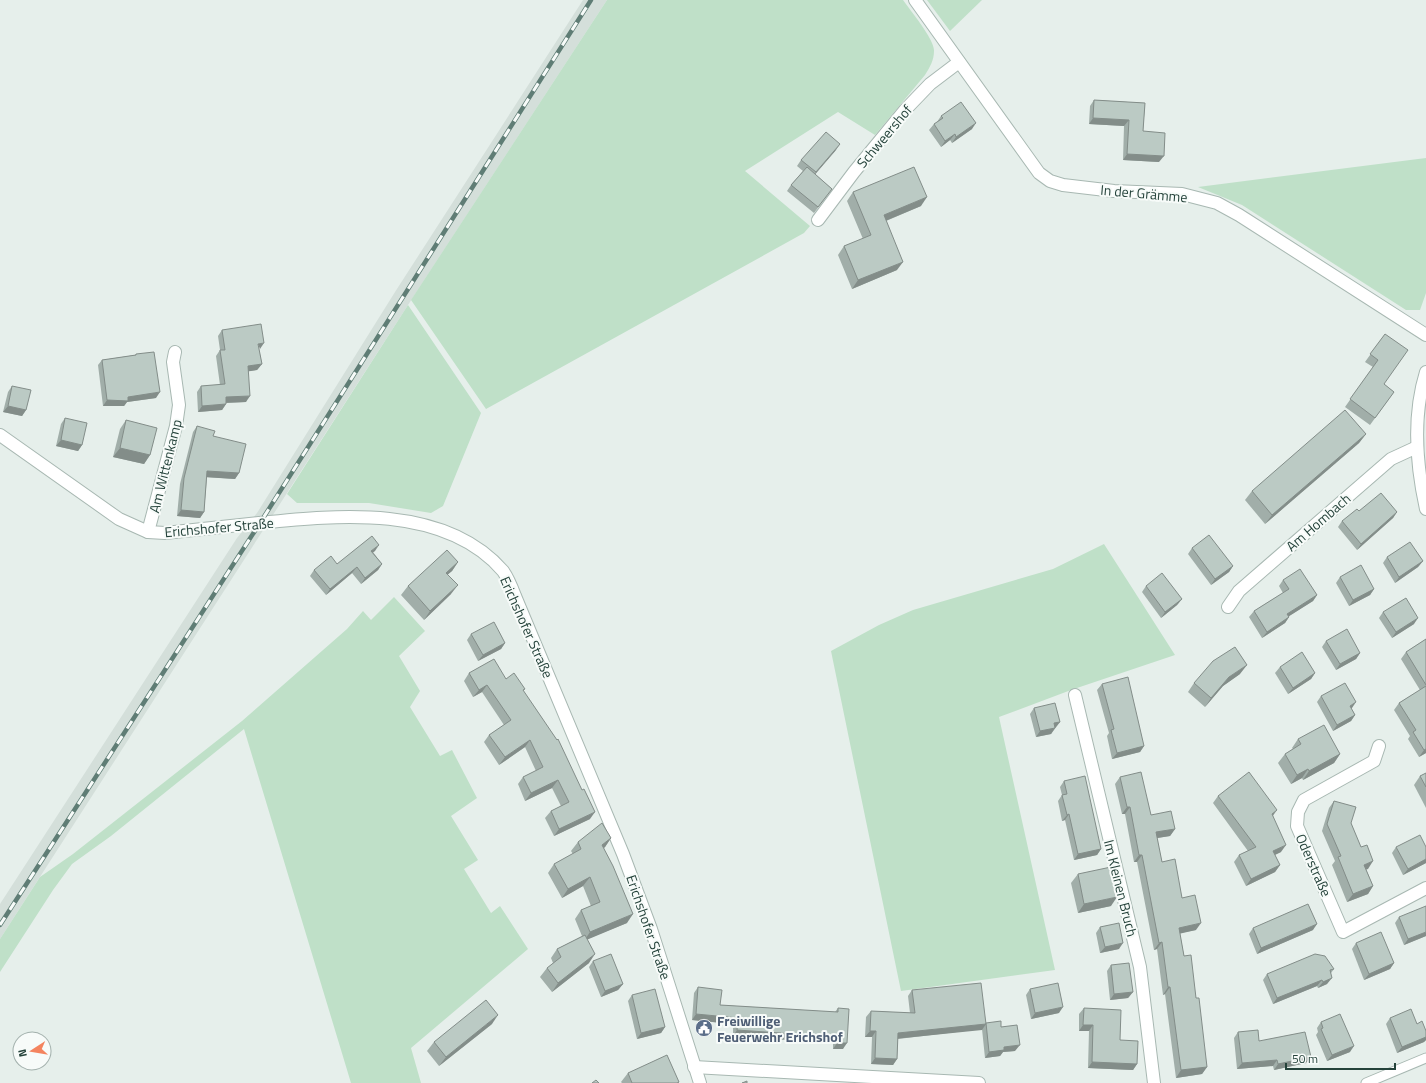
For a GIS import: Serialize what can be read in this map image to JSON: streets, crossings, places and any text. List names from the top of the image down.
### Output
{
  "streets": {
    "street": [
      "Schweershof",
      "In der Grämme",
      "Am Wittenkamp",
      "Am Hombach",
      "Erichshofer Straße",
      "Oderstraße",
      "Im Kleinen Bruch"
    ]
  },
  "crossings": [
    ["Schweershof", "In der Grämme"],
    ["Am Wittenkamp", "Erichshofer Straße"]
  ],
  "places": {
    "public building": ["Freiwillige Feuerwehr Erichshof"]
  },
  "scale_bar": "50 m",
  "north": "left"
}
